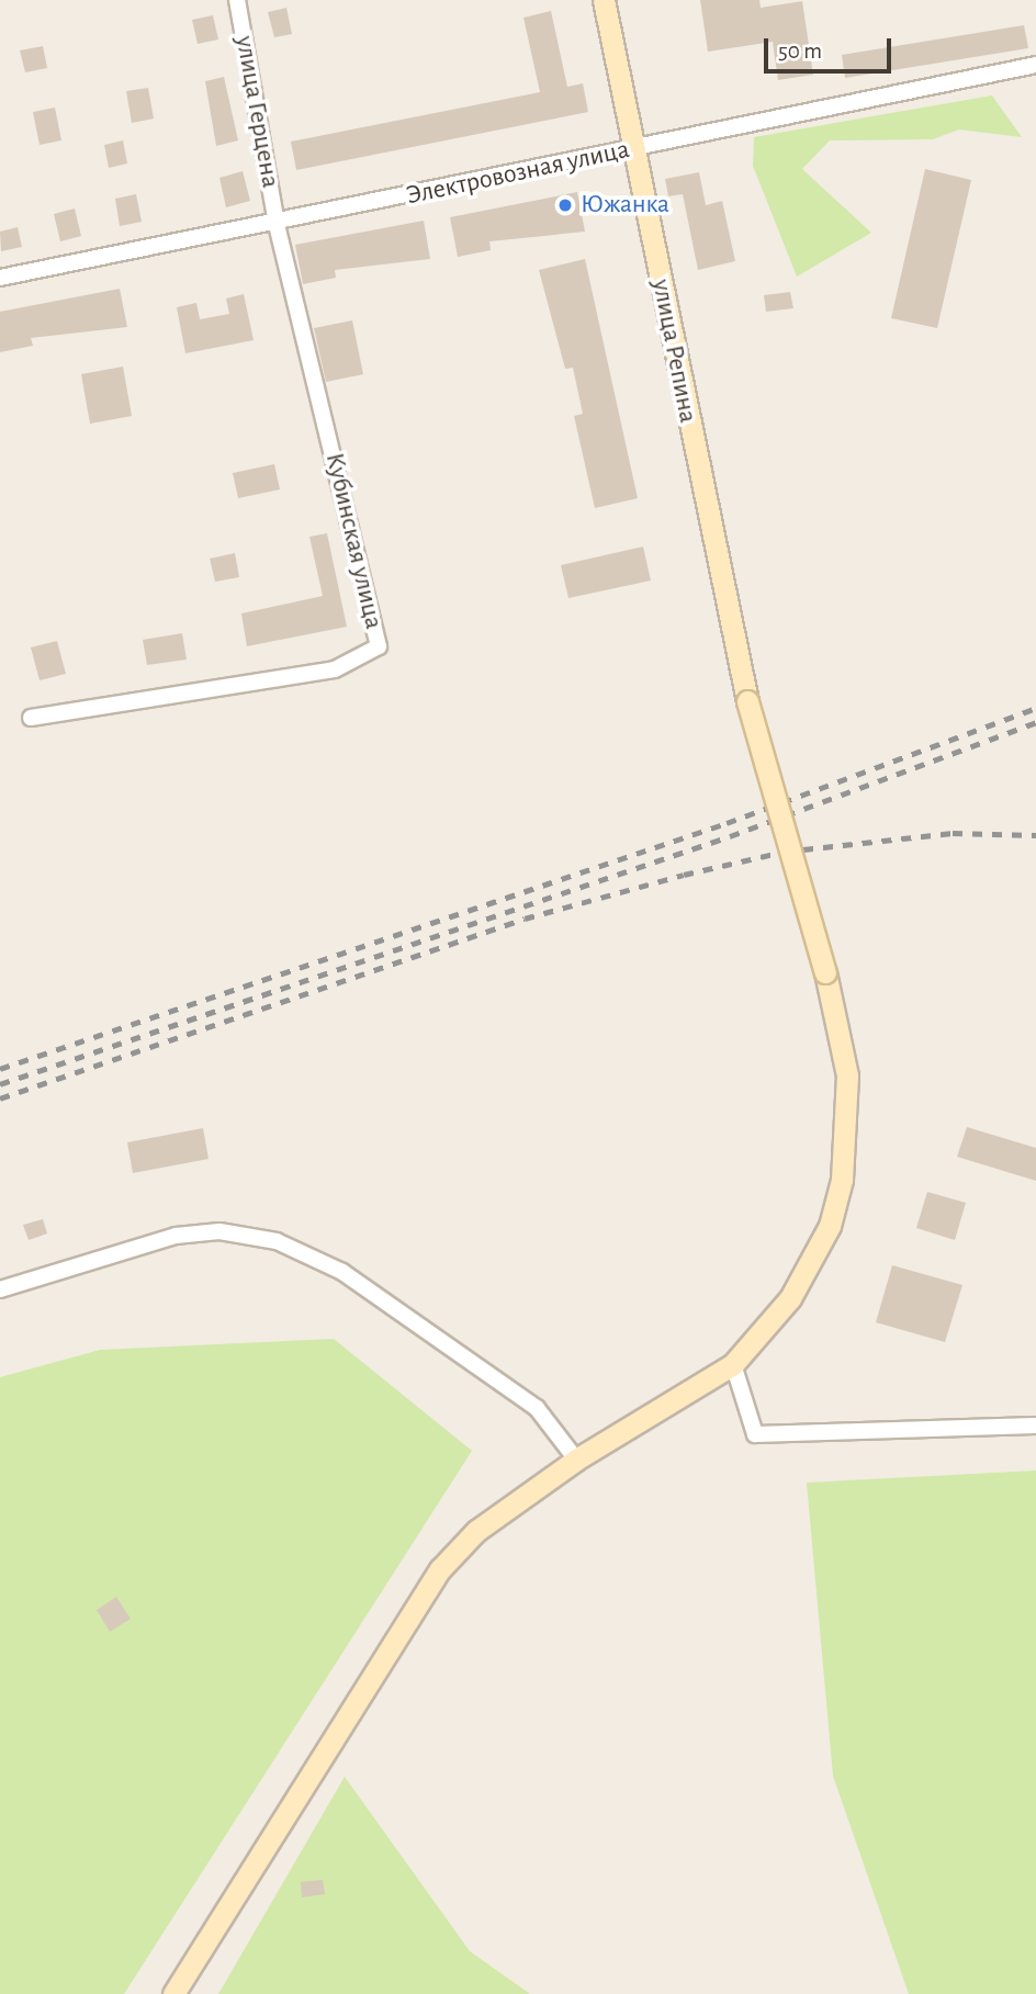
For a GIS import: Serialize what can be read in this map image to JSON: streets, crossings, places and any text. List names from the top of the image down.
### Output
{
  "streets": {
    "main road": ["улица Репина"],
    "street": ["улица Герцена", "Электровозная улица", "Кубинская улица"]
  },
  "crossings": [
    ["улица Герцена", "Электровозная улица"],
    ["улица Герцена", "Кубинская улица"],
    ["Электровозная улица", "улица Репина"],
    ["Электровозная улица", "Кубинская улица"]
  ],
  "places": ["Южанка"],
  "scale_bar": "50 m"
}
